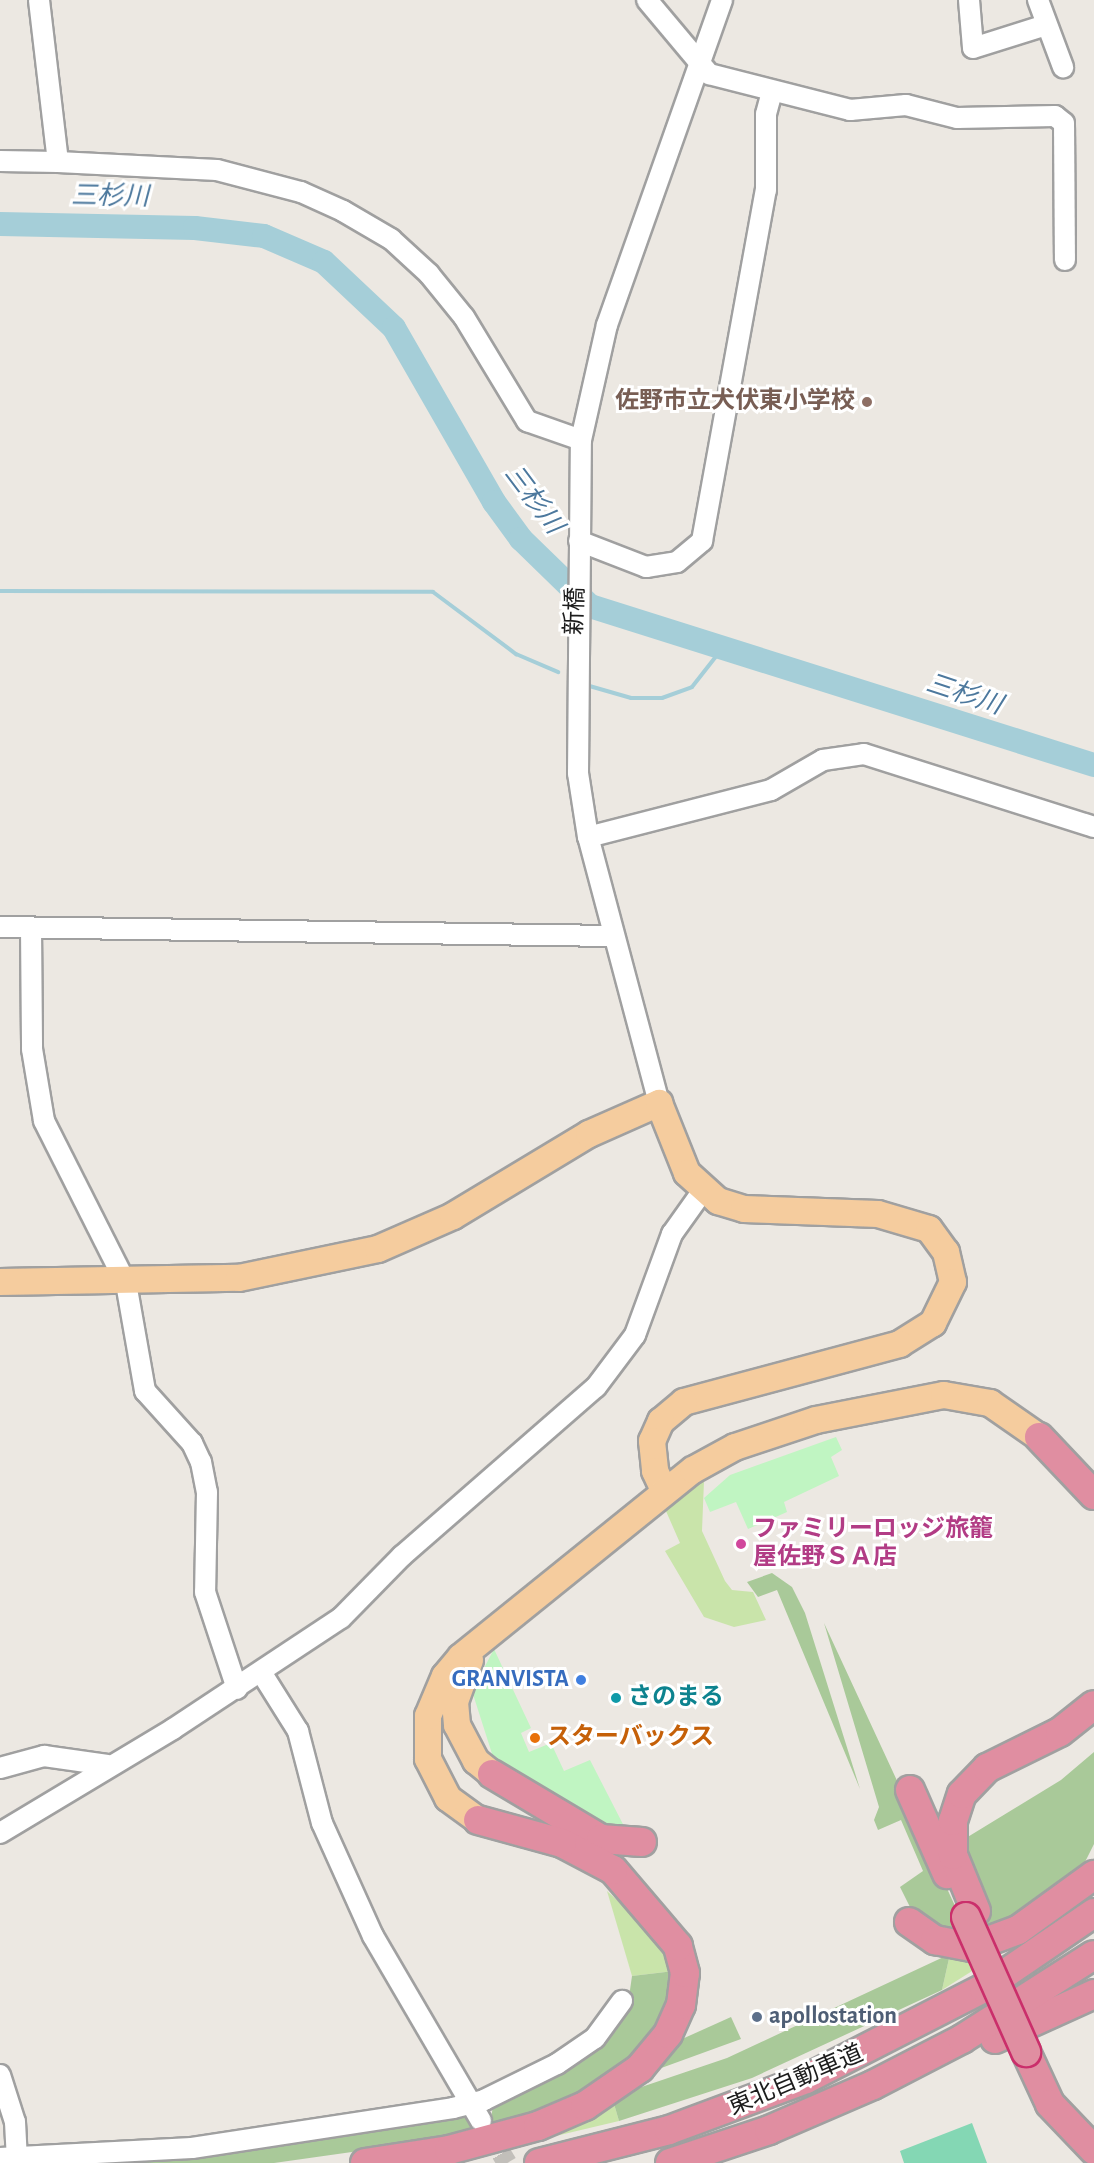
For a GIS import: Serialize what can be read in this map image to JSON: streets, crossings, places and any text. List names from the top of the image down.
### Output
{
  "streets": {
    "highway": ["東北自動車道"],
    "street": ["新橋"]
  },
  "water": ["三杉川"],
  "places": [
    "佐野市立犬伏東小学校",
    "ファミリーロッジ旅籠 屋佐野ＳＡ店",
    "GRANVISTA",
    "さのまる",
    "スターバックス",
    "apollostation"
  ]
}
